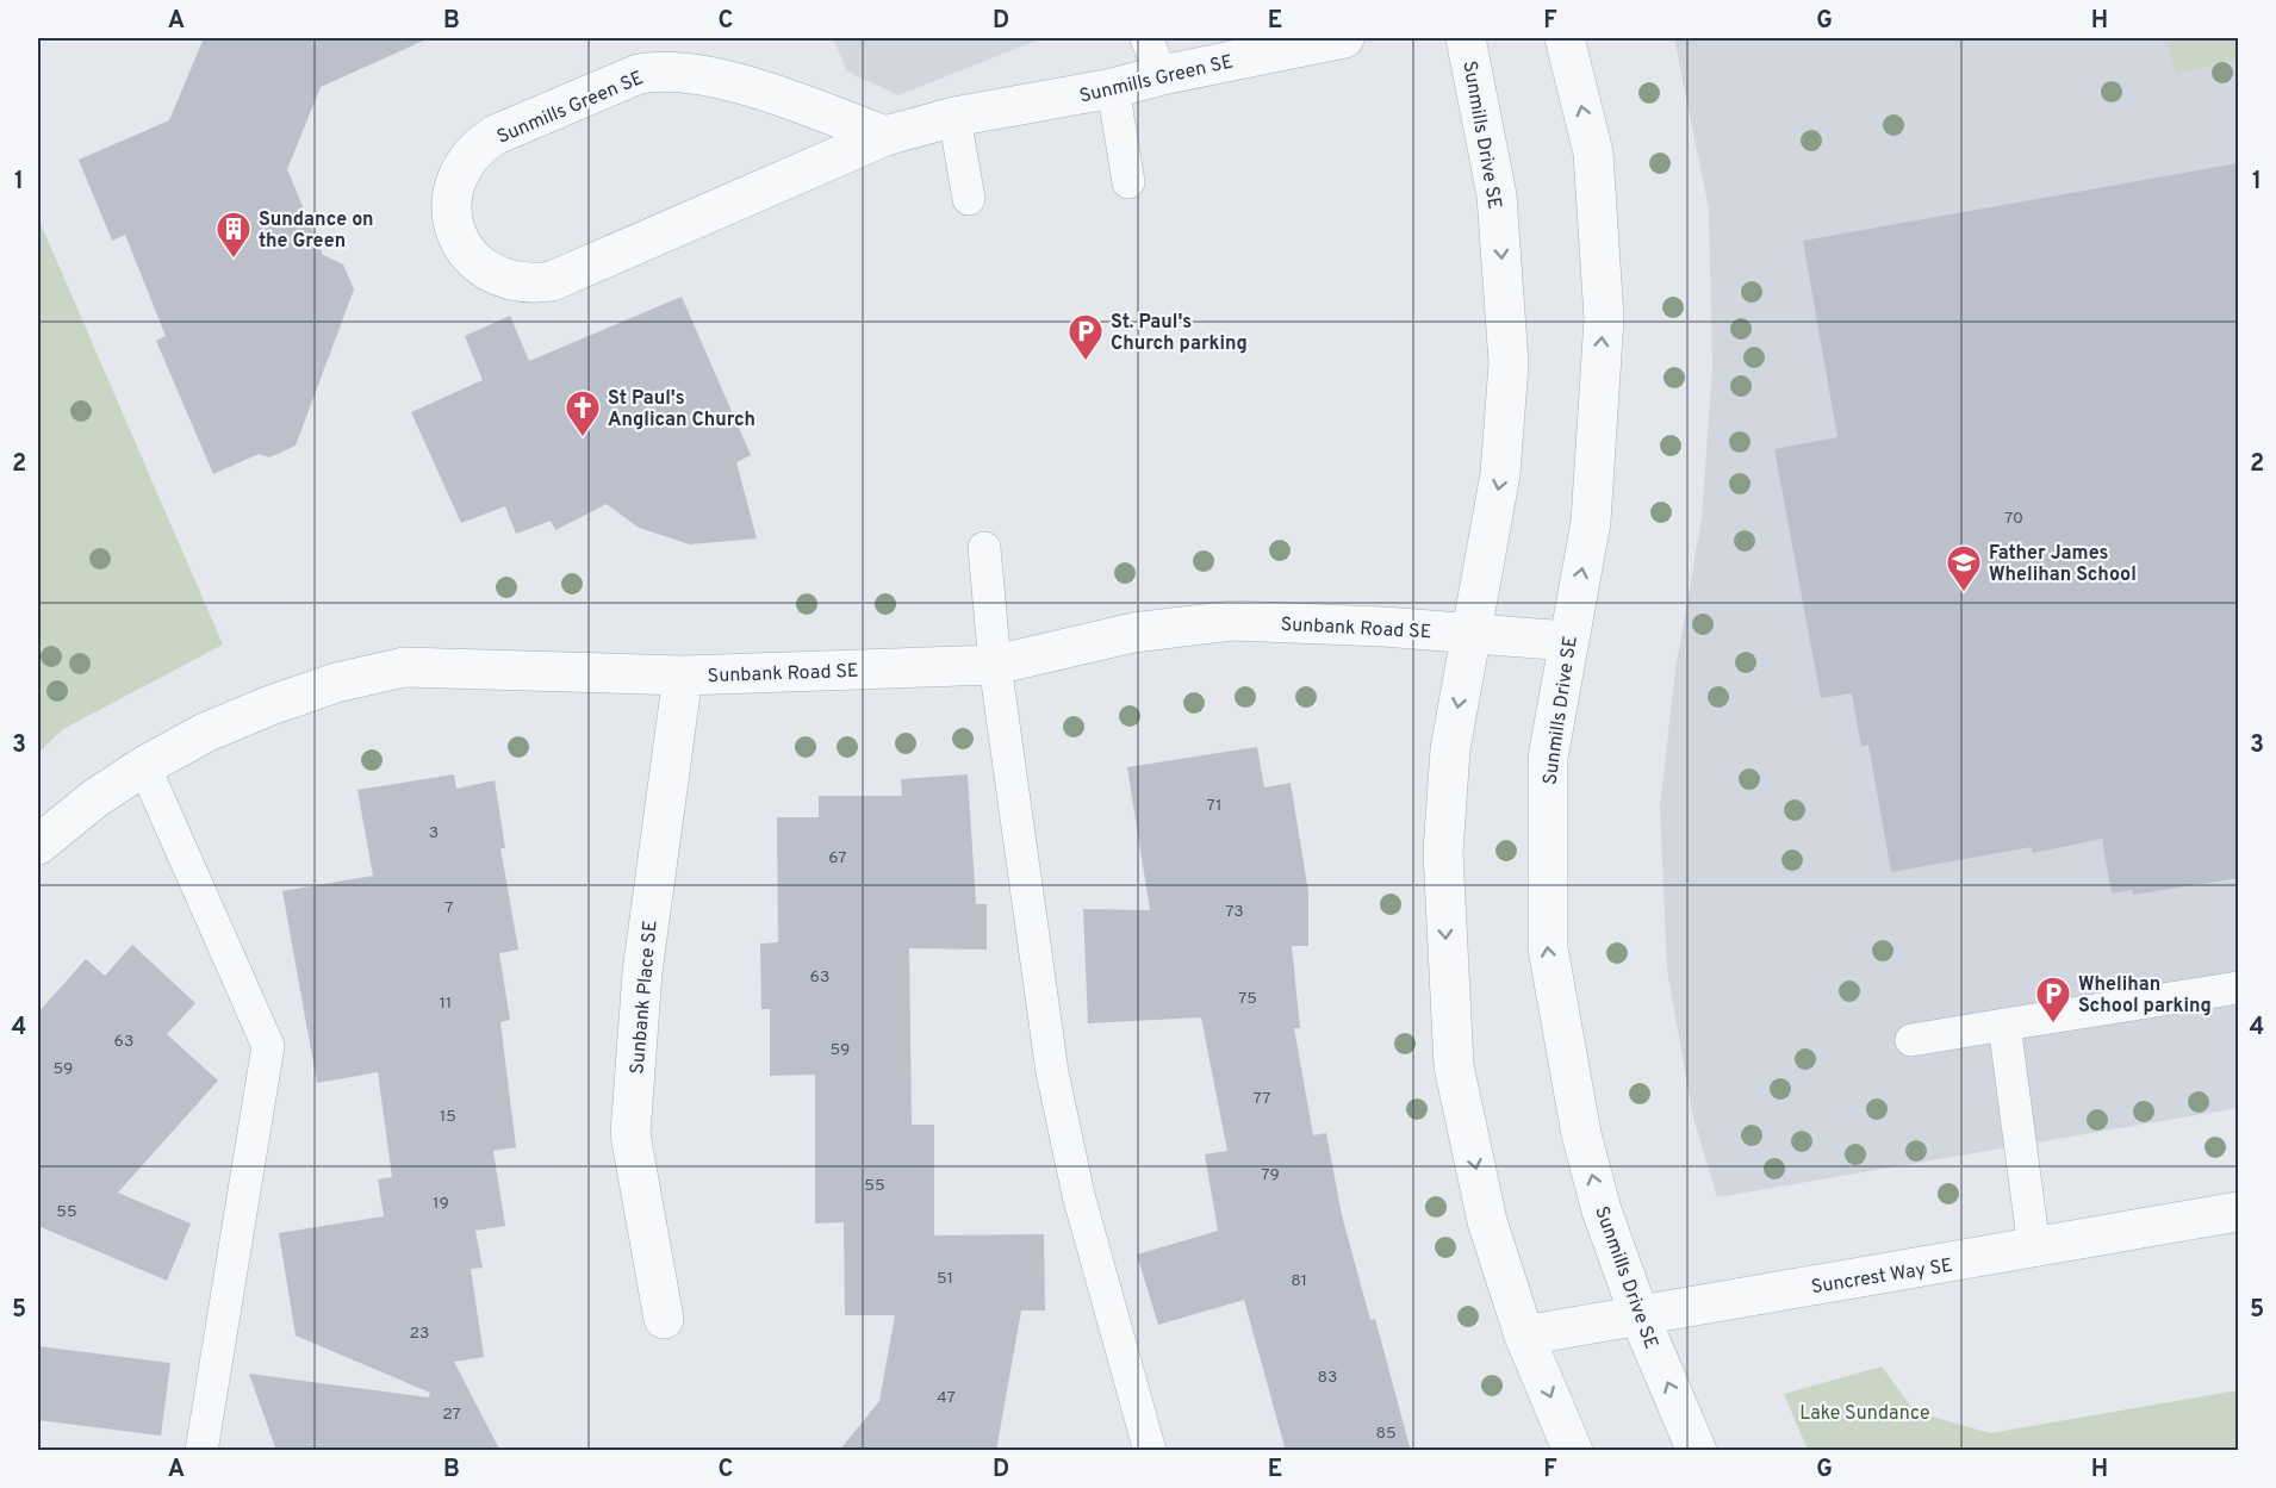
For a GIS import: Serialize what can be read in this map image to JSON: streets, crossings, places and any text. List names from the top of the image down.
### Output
{
  "streets": {
    "street": [
      "Sunmills Green SE",
      "Sunmills Drive SE",
      "Sunbank Road SE",
      "Sunbank Place SE",
      "Suncrest Way SE"
    ]
  },
  "crossings": [
    ["Sunmills Drive SE", "Sunbank Road SE"],
    ["Sunmills Drive SE", "Suncrest Way SE"],
    ["Sunbank Road SE", "Sunbank Place SE"]
  ],
  "parks": ["Lake Sundance"],
  "places": {
    "building": ["Sundance on the Green"],
    "parking": ["St. Paul's Church parking", "Whelihan School parking"],
    "church": ["St Paul's Anglican Church"],
    "school or university": ["Father James Whelihan School"]
  },
  "house_numbers": [
    "70",
    "71",
    "3",
    "67",
    "7",
    "73",
    "63",
    "75",
    "11",
    "63",
    "59",
    "59",
    "77",
    "15",
    "79",
    "55",
    "19",
    "55",
    "51",
    "81",
    "23",
    "83",
    "47",
    "27",
    "85"
  ],
  "grid": {
    "columns": [
      "A",
      "B",
      "C",
      "D",
      "E",
      "F",
      "G",
      "H"
    ],
    "rows": [
      "1",
      "2",
      "3",
      "4",
      "5"
    ]
  }
}
